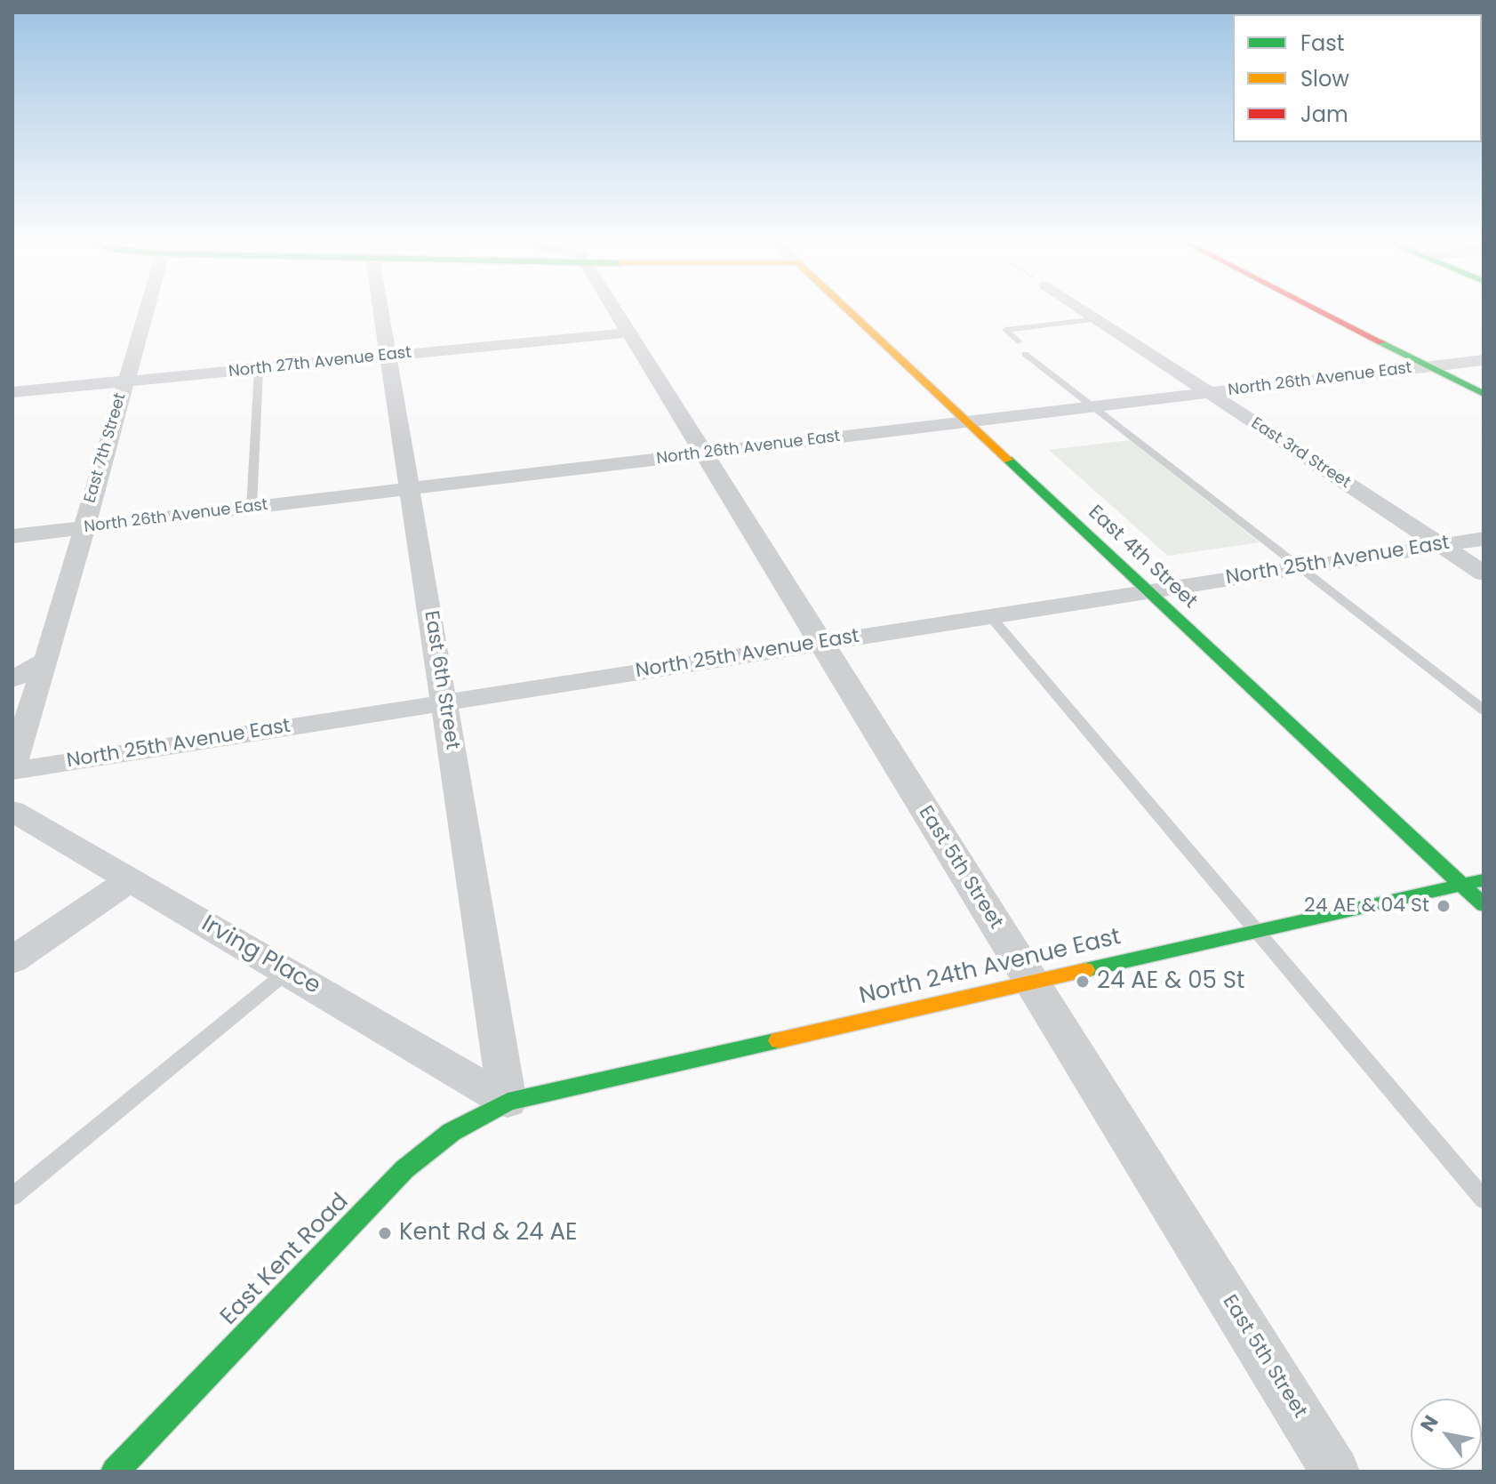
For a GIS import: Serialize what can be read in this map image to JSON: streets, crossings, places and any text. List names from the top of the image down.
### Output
{
  "streets": {
    "main road": ["East 4th Street", "North 24th Avenue East", "East Kent Road"],
    "street": [
      "North 27th Avenue East",
      "North 26th Avenue East",
      "East 7th Street",
      "East 3rd Street",
      "North 25th Avenue East",
      "East 6th Street",
      "East 5th Street",
      "Irving Place"
    ]
  },
  "crossings": [
    ["North 27th Avenue East", "East 7th Street"],
    ["North 27th Avenue East", "East 6th Street"],
    ["North 27th Avenue East", "East 5th Street"],
    ["North 26th Avenue East", "East 7th Street"],
    ["North 26th Avenue East", "East 3rd Street"],
    ["North 26th Avenue East", "East 4th Street"],
    ["North 26th Avenue East", "East 6th Street"],
    ["North 26th Avenue East", "East 5th Street"],
    ["East 7th Street", "North 25th Avenue East"],
    ["East 3rd Street", "North 25th Avenue East"],
    ["East 4th Street", "North 25th Avenue East"],
    ["East 4th Street", "North 24th Avenue East"],
    ["North 25th Avenue East", "East 6th Street"],
    ["North 25th Avenue East", "East 5th Street"],
    ["East 6th Street", "Irving Place"],
    ["East 6th Street", "North 24th Avenue East"],
    ["East 6th Street", "East Kent Road"],
    ["East 5th Street", "North 24th Avenue East"],
    ["Irving Place", "North 24th Avenue East"],
    ["Irving Place", "East Kent Road"],
    ["North 24th Avenue East", "East Kent Road"]
  ],
  "places": ["24 AE & 04 St", "24 AE & 05 St", "Kent Rd & 24 AE"],
  "legend": ["Fast", "Slow", "Jam"],
  "north": "top left"
}
